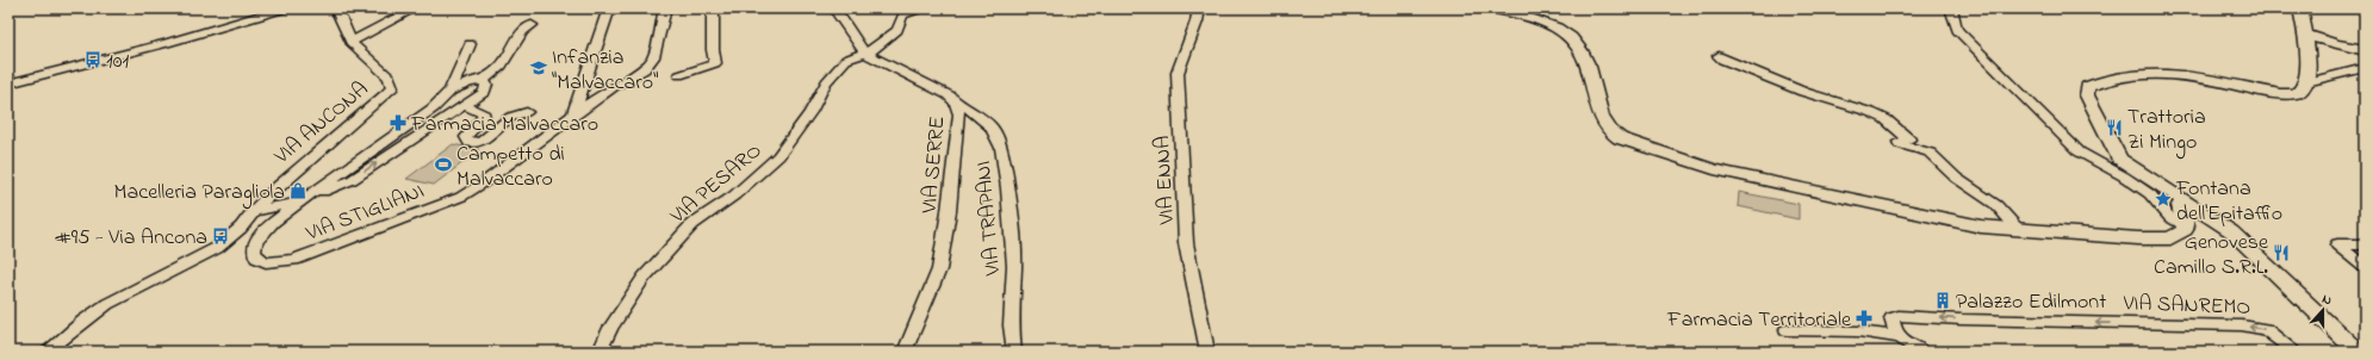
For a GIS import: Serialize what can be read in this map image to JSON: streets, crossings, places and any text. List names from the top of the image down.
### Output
{
  "streets": {
    "street": [
      "VIA ANCONA",
      "VIA SERRE",
      "VIA ENNA",
      "VIA PESARO",
      "VIA STIGLIANI",
      "VIA TRAPANI",
      "VIA SANREMO"
    ]
  },
  "crossings": [
    ["VIA SERRE", "VIA PESARO"],
    ["VIA SERRE", "VIA TRAPANI"]
  ],
  "one_way": ["VIA SANREMO"],
  "places": {
    "bus stop": ["101", "#95 - Via Ancona"],
    "school or university": ["Infanzia \"Malvaccaro\""],
    "pharmacy": ["Farmacia Malvaccaro", "Farmacia Territoriale"],
    "restaurant": ["Trattoria Zi Mingo", "Genovese Camillo S.R.L."],
    "sports": ["Campetto di Malvaccaro"],
    "shop": ["Macelleria Paragliola"],
    "place": ["Fontana dell'Epitaffio"],
    "building": ["Palazzo Edilmont"]
  },
  "north": "top"
}
